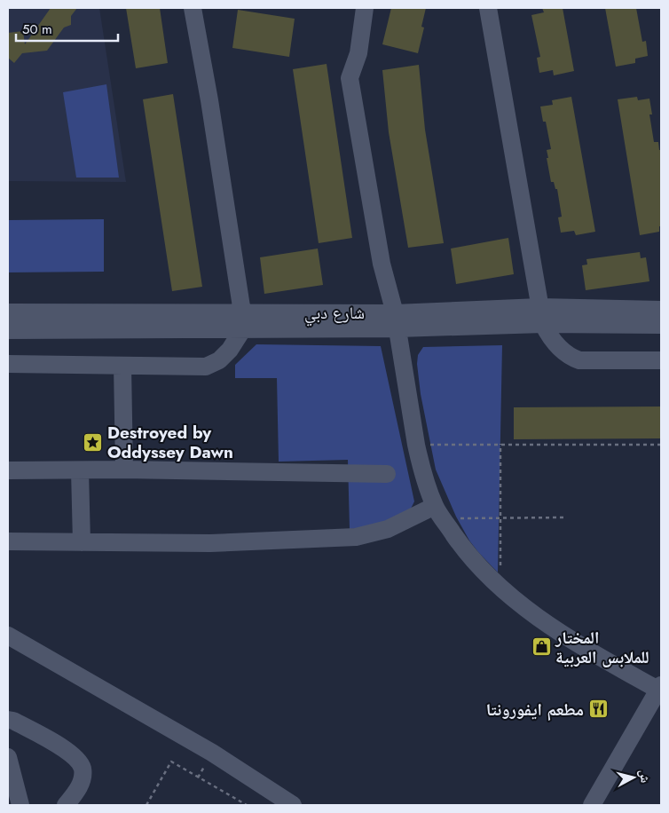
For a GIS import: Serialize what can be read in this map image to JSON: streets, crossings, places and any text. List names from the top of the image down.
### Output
{
  "streets": {
    "street": ["شارع دبي"]
  },
  "places": {
    "place": ["Destroyed by Oddyssey Dawn"],
    "shop": ["المختار للملابس العربية"],
    "restaurant": ["مطعم ايفورونتا"]
  },
  "scale_bar": "50 m",
  "north": "right"
}
